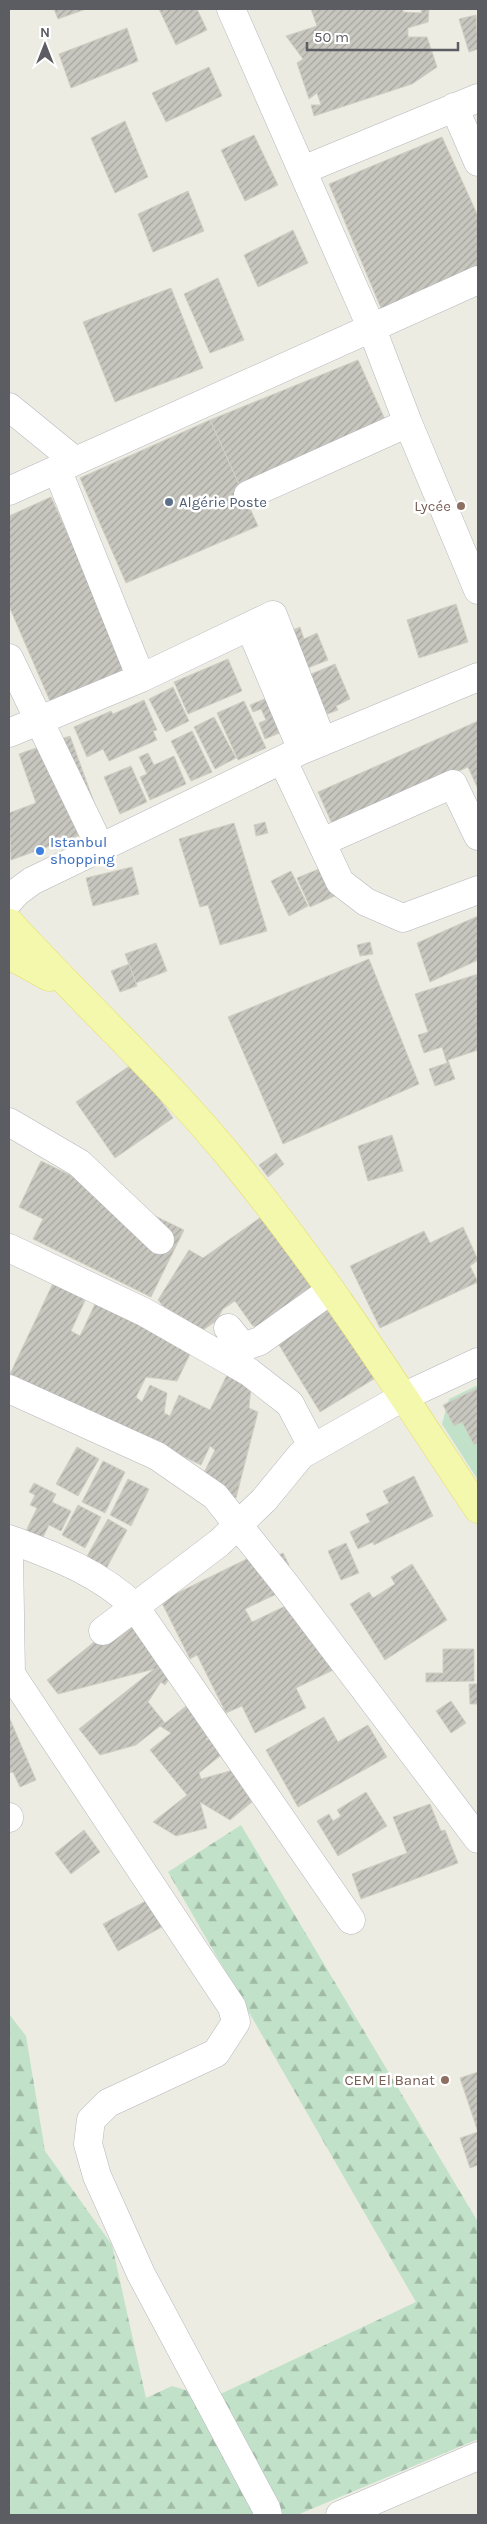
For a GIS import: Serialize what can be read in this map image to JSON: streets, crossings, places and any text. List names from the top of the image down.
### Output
{
  "places": [
    "Algérie Poste",
    "Lycée",
    "Istanbul shopping",
    "CEM El Banat"
  ],
  "scale_bar": "50 m",
  "north": "top"
}
